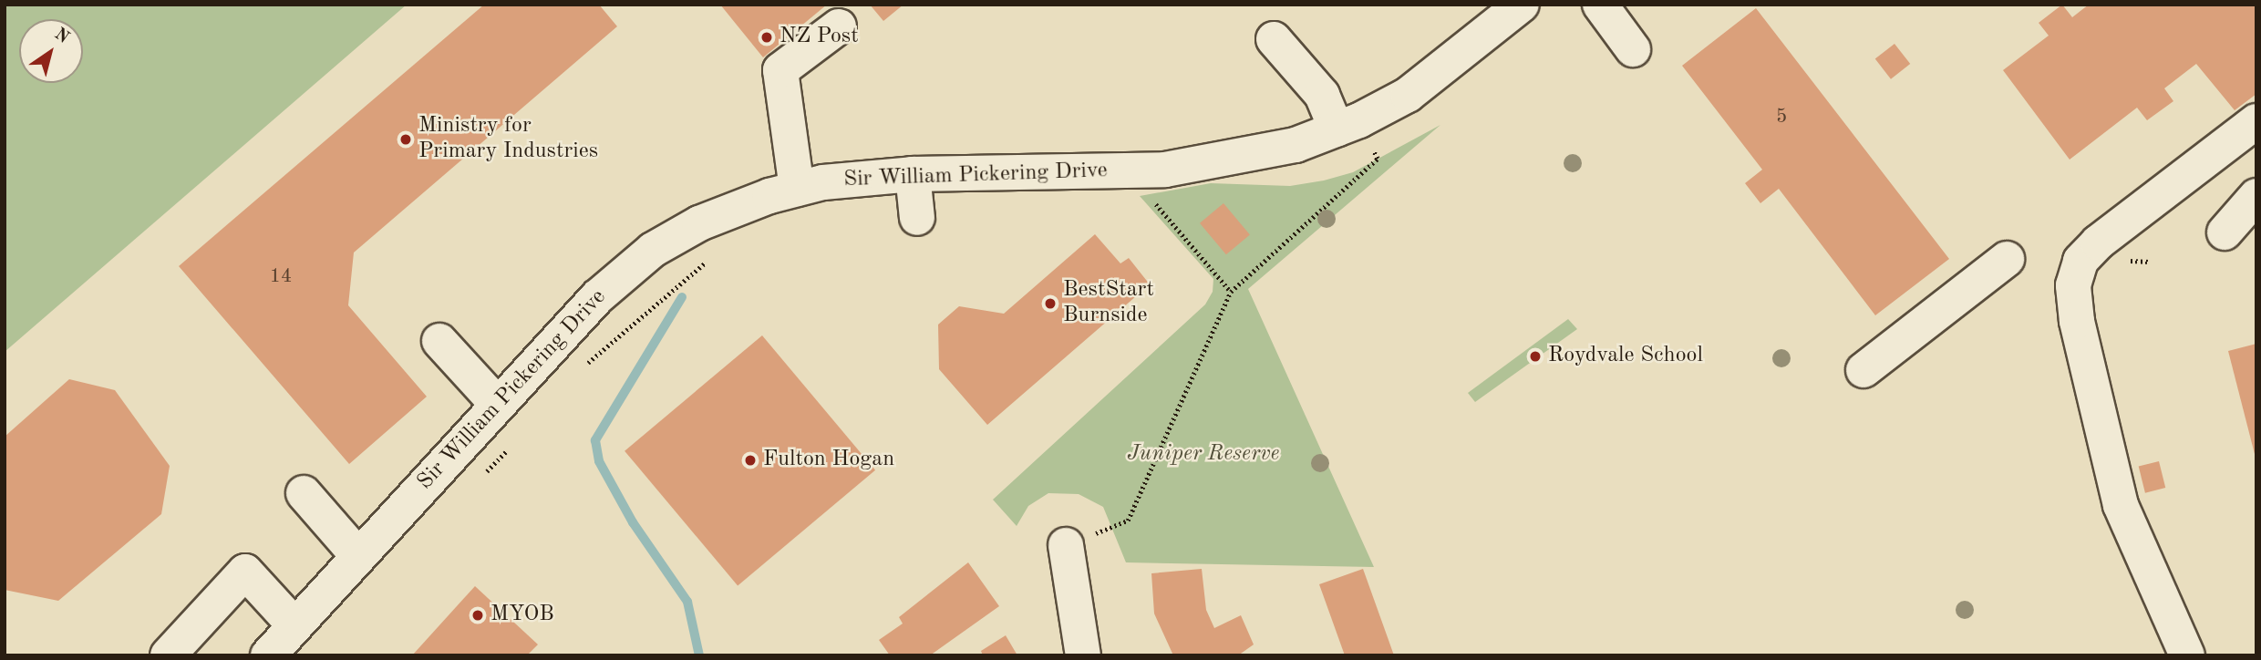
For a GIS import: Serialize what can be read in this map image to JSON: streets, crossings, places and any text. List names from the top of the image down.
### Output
{
  "streets": {
    "street": ["Sir William Pickering Drive"]
  },
  "parks": ["Juniper Reserve"],
  "places": [
    "NZ Post",
    "Ministry for Primary Industries",
    "BestStart Burnside",
    "Roydvale School",
    "Fulton Hogan",
    "MYOB"
  ],
  "house_numbers": ["5", "14"],
  "north": "top right"
}
